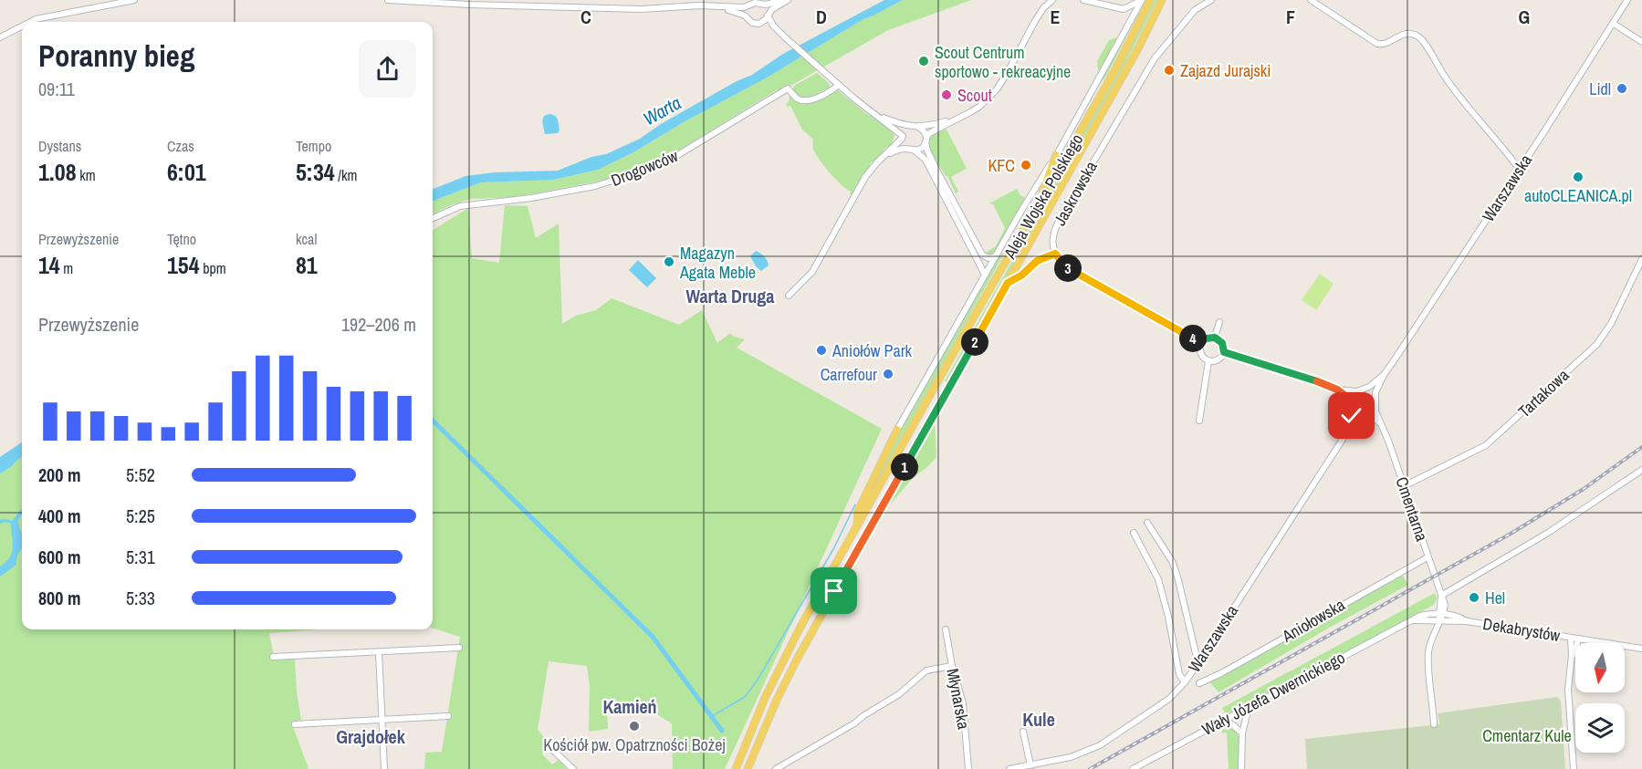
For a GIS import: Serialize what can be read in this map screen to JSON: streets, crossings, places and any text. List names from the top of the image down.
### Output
{
  "streets": {
    "main road": ["Aleja Wojska Polskiego"],
    "street": [
      "Drogowców",
      "Warszawska",
      "Jaskrowska",
      "Tartakowa",
      "Cmentarna",
      "Aniołowska",
      "Dekabrystów",
      "Wały Józefa Dwernickiego",
      "Młynarska"
    ]
  },
  "crossings": [
    ["Warszawska", "Cmentarna"],
    ["Tartakowa", "Cmentarna"],
    ["Cmentarna", "Aniołowska"],
    ["Cmentarna", "Dekabrystów"],
    ["Cmentarna", "Wały Józefa Dwernickiego"],
    ["Dekabrystów", "Wały Józefa Dwernickiego"]
  ],
  "districts": [
    "Warta Druga",
    "Kamień",
    "Kule",
    "Grajdołek"
  ],
  "water": ["Warta"],
  "parks": ["Cmentarz Kule"],
  "places": [
    "Scout Centrum sportowo - rekreacyjne",
    "Zajazd Jurajski",
    "Lidl",
    "Scout",
    "KFC",
    "autoCLEANICA.pl",
    "Magazyn Agata Meble",
    "Aniołów Park",
    "Carrefour",
    "Hel",
    "Kościół pw. Opatrzności Bożej"
  ],
  "north": "bottom",
  "page": {
    "heading": ["Poranny bieg", "09:11"],
    "stats": [
      ["Dystans", "1.08 km"],
      ["Czas", "6:01"],
      ["Tempo", "5:34 /km"],
      ["Przewyższenie", "14 m"],
      ["Tętno", "154 bpm"],
      ["kcal", "81"]
    ],
    "pins": [
      "3",
      "4",
      "2",
      "1"
    ],
    "chart": ["Przewyższenie", "192–206 m"],
    "list": [
      {
        "name": "200 m",
        "note": "5:52"
      },
      {
        "name": "400 m",
        "note": "5:25"
      },
      {
        "name": "600 m",
        "note": "5:31"
      },
      {
        "name": "800 m",
        "note": "5:33"
      }
    ]
  },
  "grid": {
    "columns": [
      "C",
      "D",
      "E",
      "F",
      "G"
    ]
  }
}
